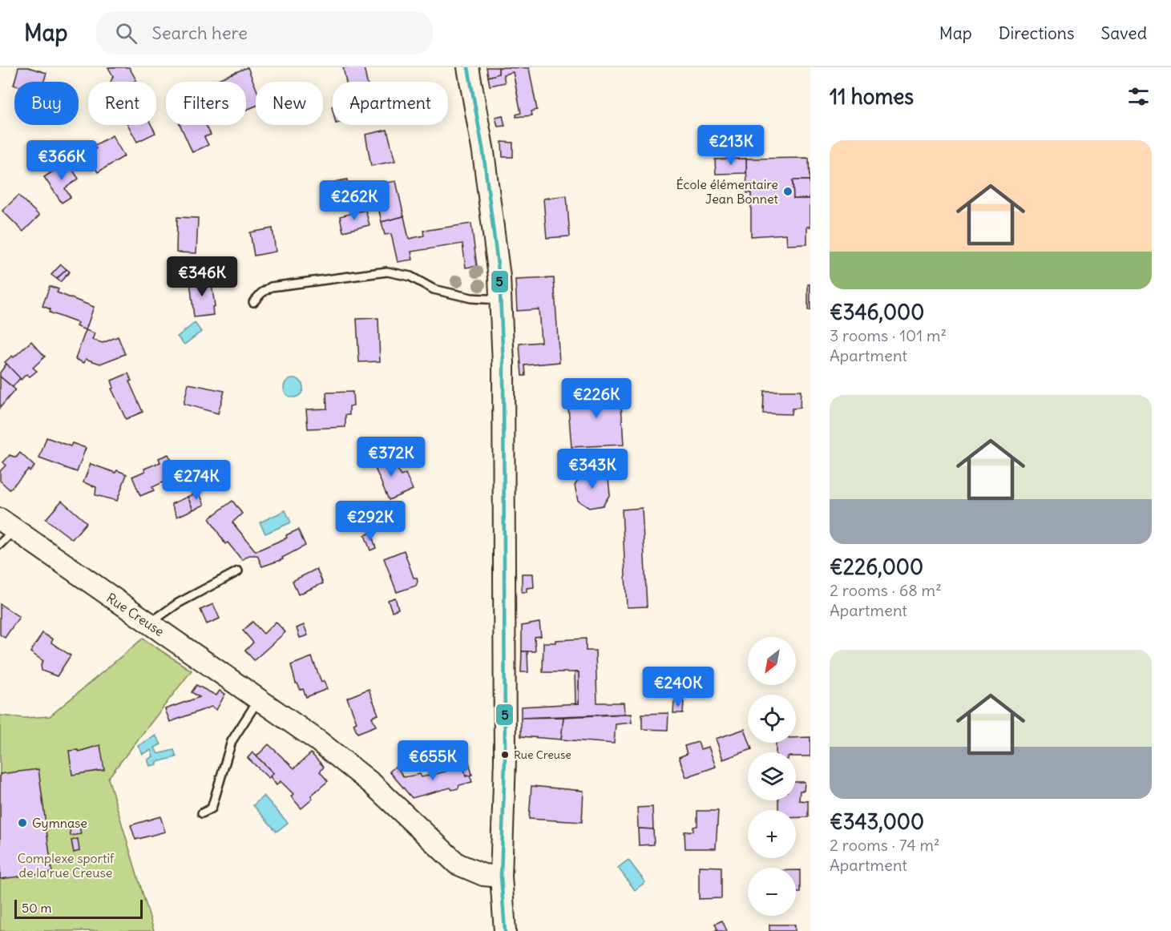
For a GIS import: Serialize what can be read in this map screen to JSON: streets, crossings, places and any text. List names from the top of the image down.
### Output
{
  "streets": {
    "main road": ["Rue Creuse"]
  },
  "parks": ["Complexe sportif de la rue Creuse"],
  "places": ["École élémentaire Jean Bonnet", "Rue Creuse", "Gymnase"],
  "lines": ["transit line 5"],
  "scale_bar": "50 m",
  "north": "bottom left",
  "page": {
    "header": "Map",
    "search": "Search here",
    "nav": ["Map", "Directions", "Saved"],
    "heading": "11 homes",
    "chip": [
      "Buy",
      "Rent",
      "Filters",
      "New",
      "Apartment"
    ],
    "price": [
      "€213K",
      "€366K",
      "€262K",
      "€346K",
      "€226K",
      "€372K",
      "€343K",
      "€274K",
      "€292K",
      "€240K",
      "€655K"
    ],
    "list": [
      {
        "name": "€346,000",
        "note": "3 rooms · 101 m² · Apartment"
      },
      {
        "name": "€226,000",
        "note": "2 rooms · 68 m² · Apartment"
      },
      {
        "name": "€343,000",
        "note": "2 rooms · 74 m² · Apartment"
      }
    ],
    "map_buttons": ["+", "−"],
    "scale": "50 m"
  }
}
